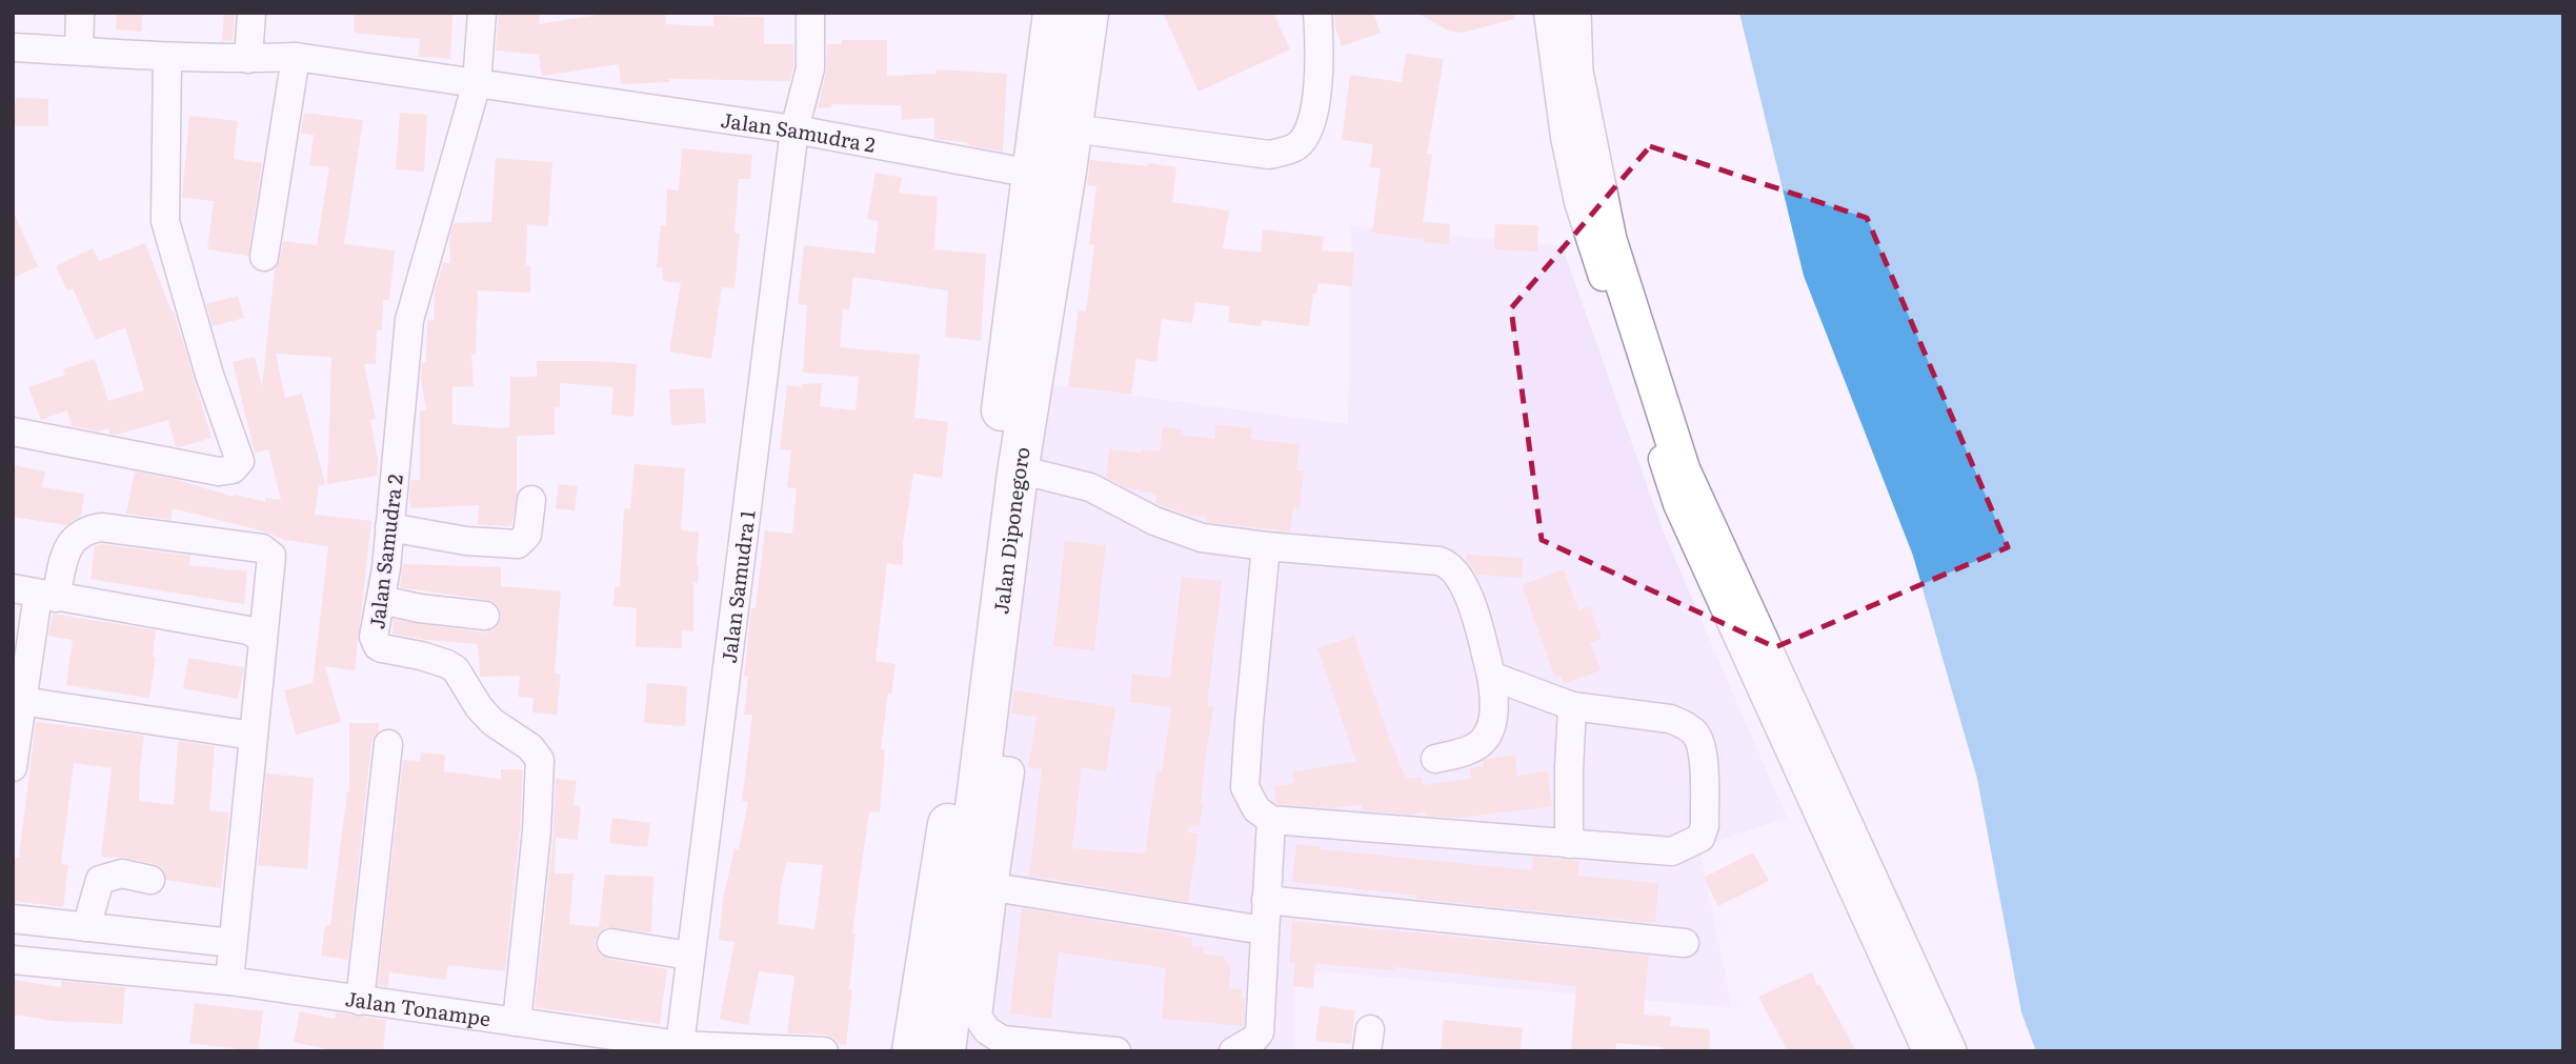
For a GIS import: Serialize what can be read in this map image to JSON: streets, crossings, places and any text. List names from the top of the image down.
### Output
{
  "streets": {
    "highway": ["Jalan Diponegoro"],
    "street": ["Jalan Samudra 2", "Jalan Samudra 1", "Jalan Tonampe"]
  },
  "crossings": [
    ["Jalan Samudra 2", "Jalan Diponegoro"],
    ["Jalan Samudra 2", "Jalan Samudra 1"],
    ["Jalan Samudra 2", "Jalan Tonampe"],
    ["Jalan Samudra 1", "Jalan Tonampe"]
  ]
}
